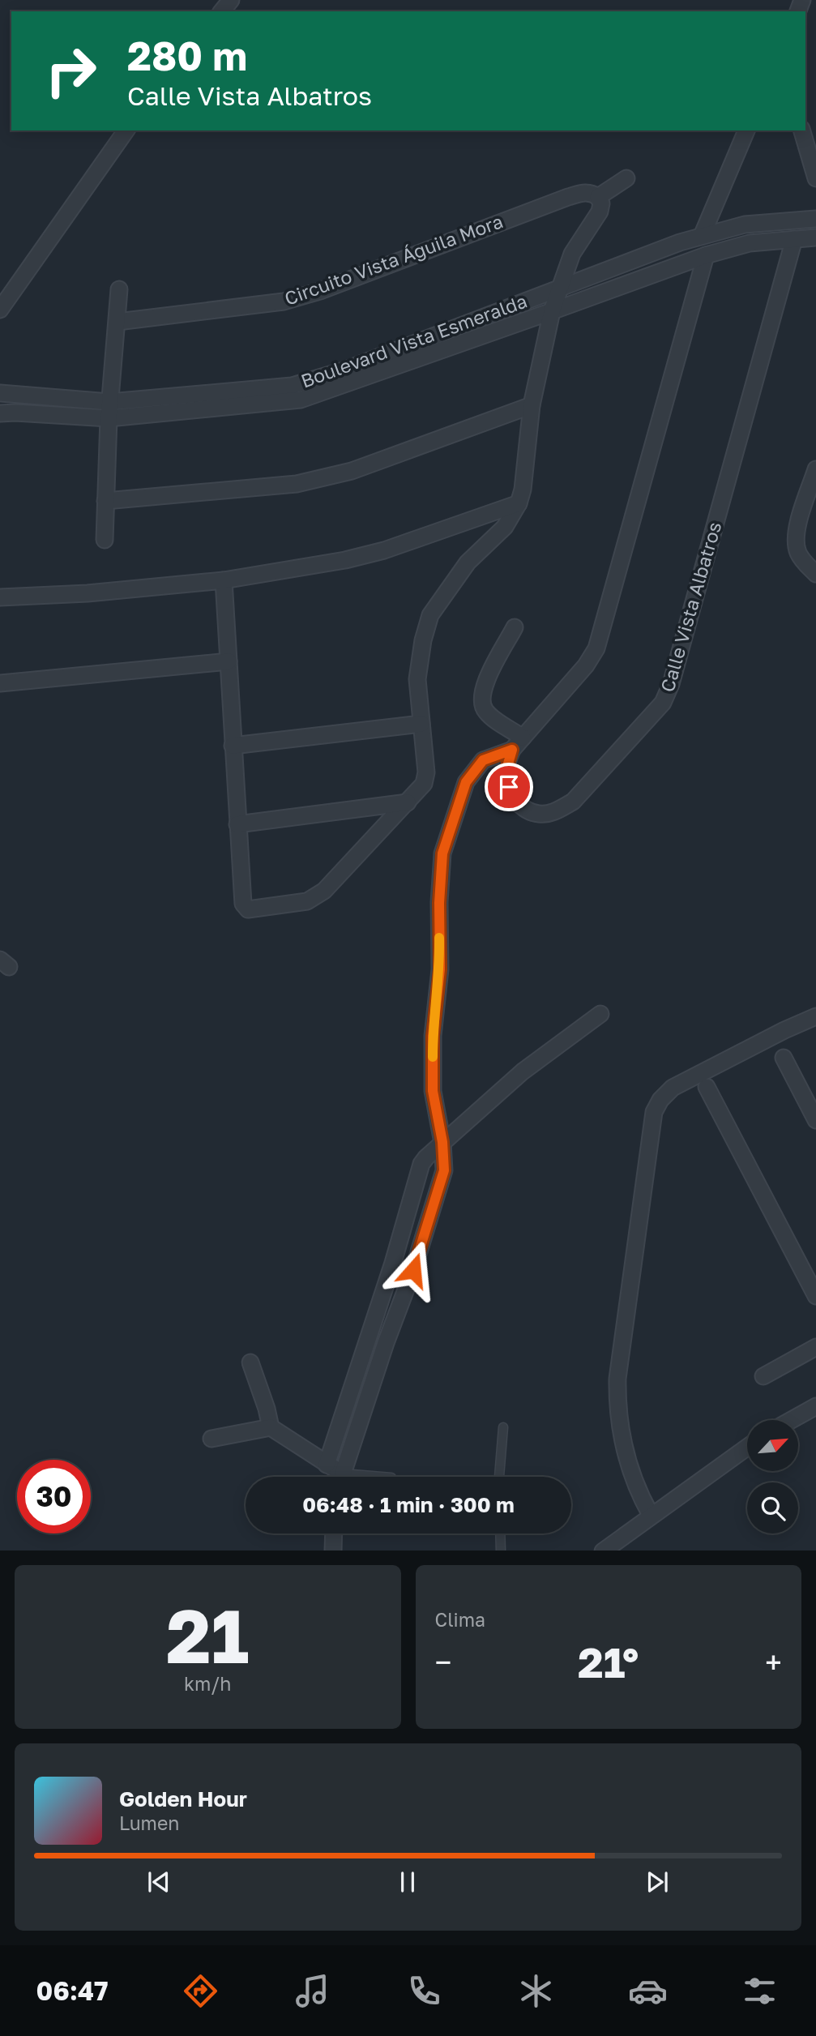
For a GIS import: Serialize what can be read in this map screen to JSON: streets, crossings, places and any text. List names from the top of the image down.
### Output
{
  "streets": {
    "street": ["Circuito Vista Águila Mora", "Boulevard Vista Esmeralda", "Calle Vista Albatros"]
  },
  "crossings": [
    ["Boulevard Vista Esmeralda", "Calle Vista Albatros"]
  ],
  "north": "top right",
  "page": {
    "turn": ["280 m", "Calle Vista Albatros"],
    "limit": "30",
    "trip": "06:48 · 1 min · 300 m",
    "tile": [
      ["21", "km/h"],
      "Clima"
    ],
    "heat": ["−", "21°", "+"],
    "song": ["Golden Hour", "Lumen"],
    "tabs": "06:47"
  }
}
